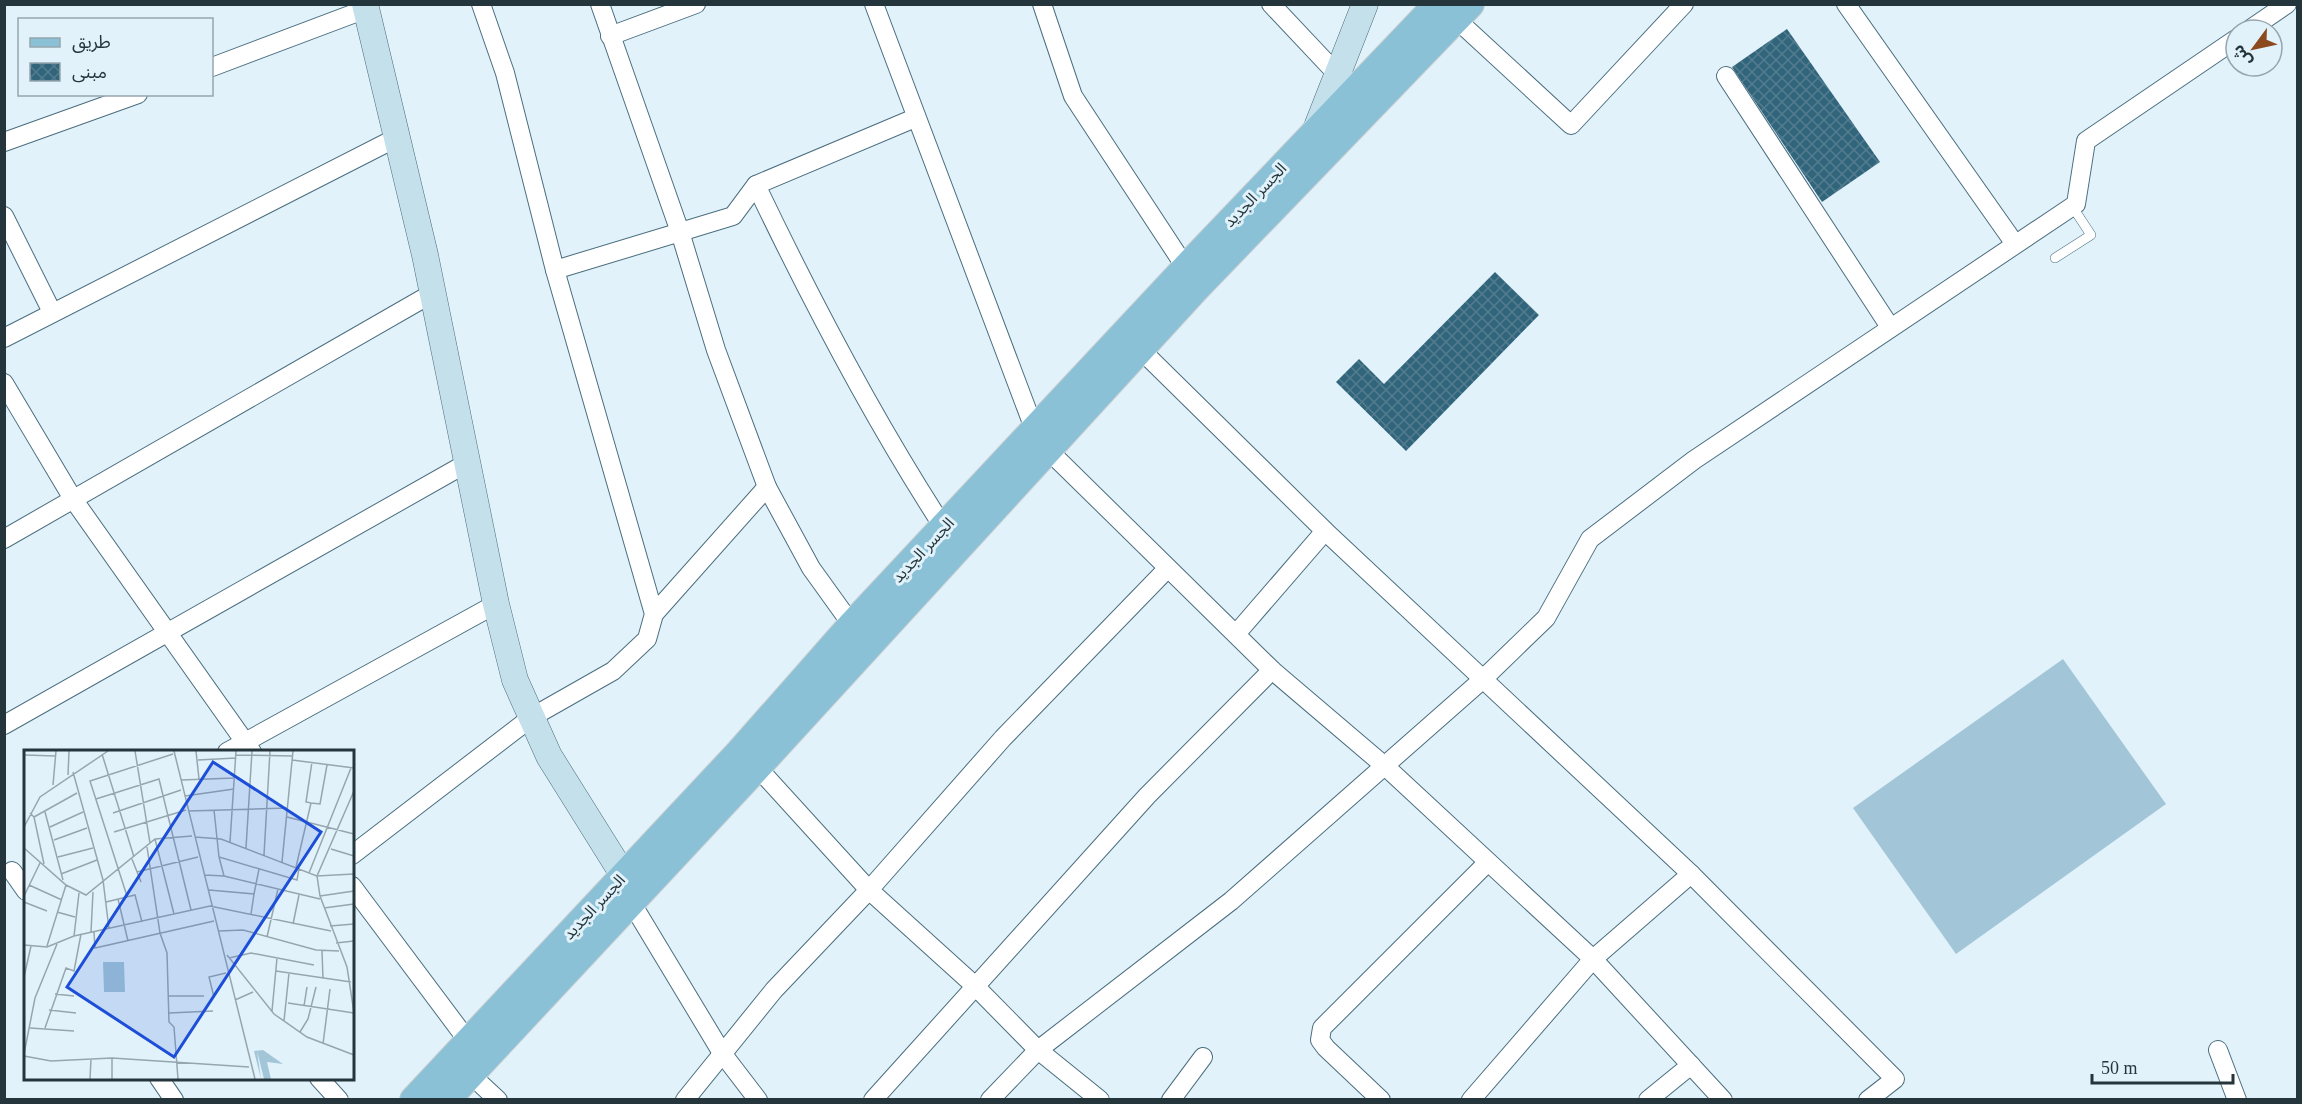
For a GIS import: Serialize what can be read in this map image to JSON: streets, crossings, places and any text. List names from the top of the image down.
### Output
{
  "streets": {
    "main road": ["الجسر الجديد"]
  },
  "legend": ["طريق", "مبنى"],
  "scale_bar": "50 m",
  "north": "bottom left"
}
